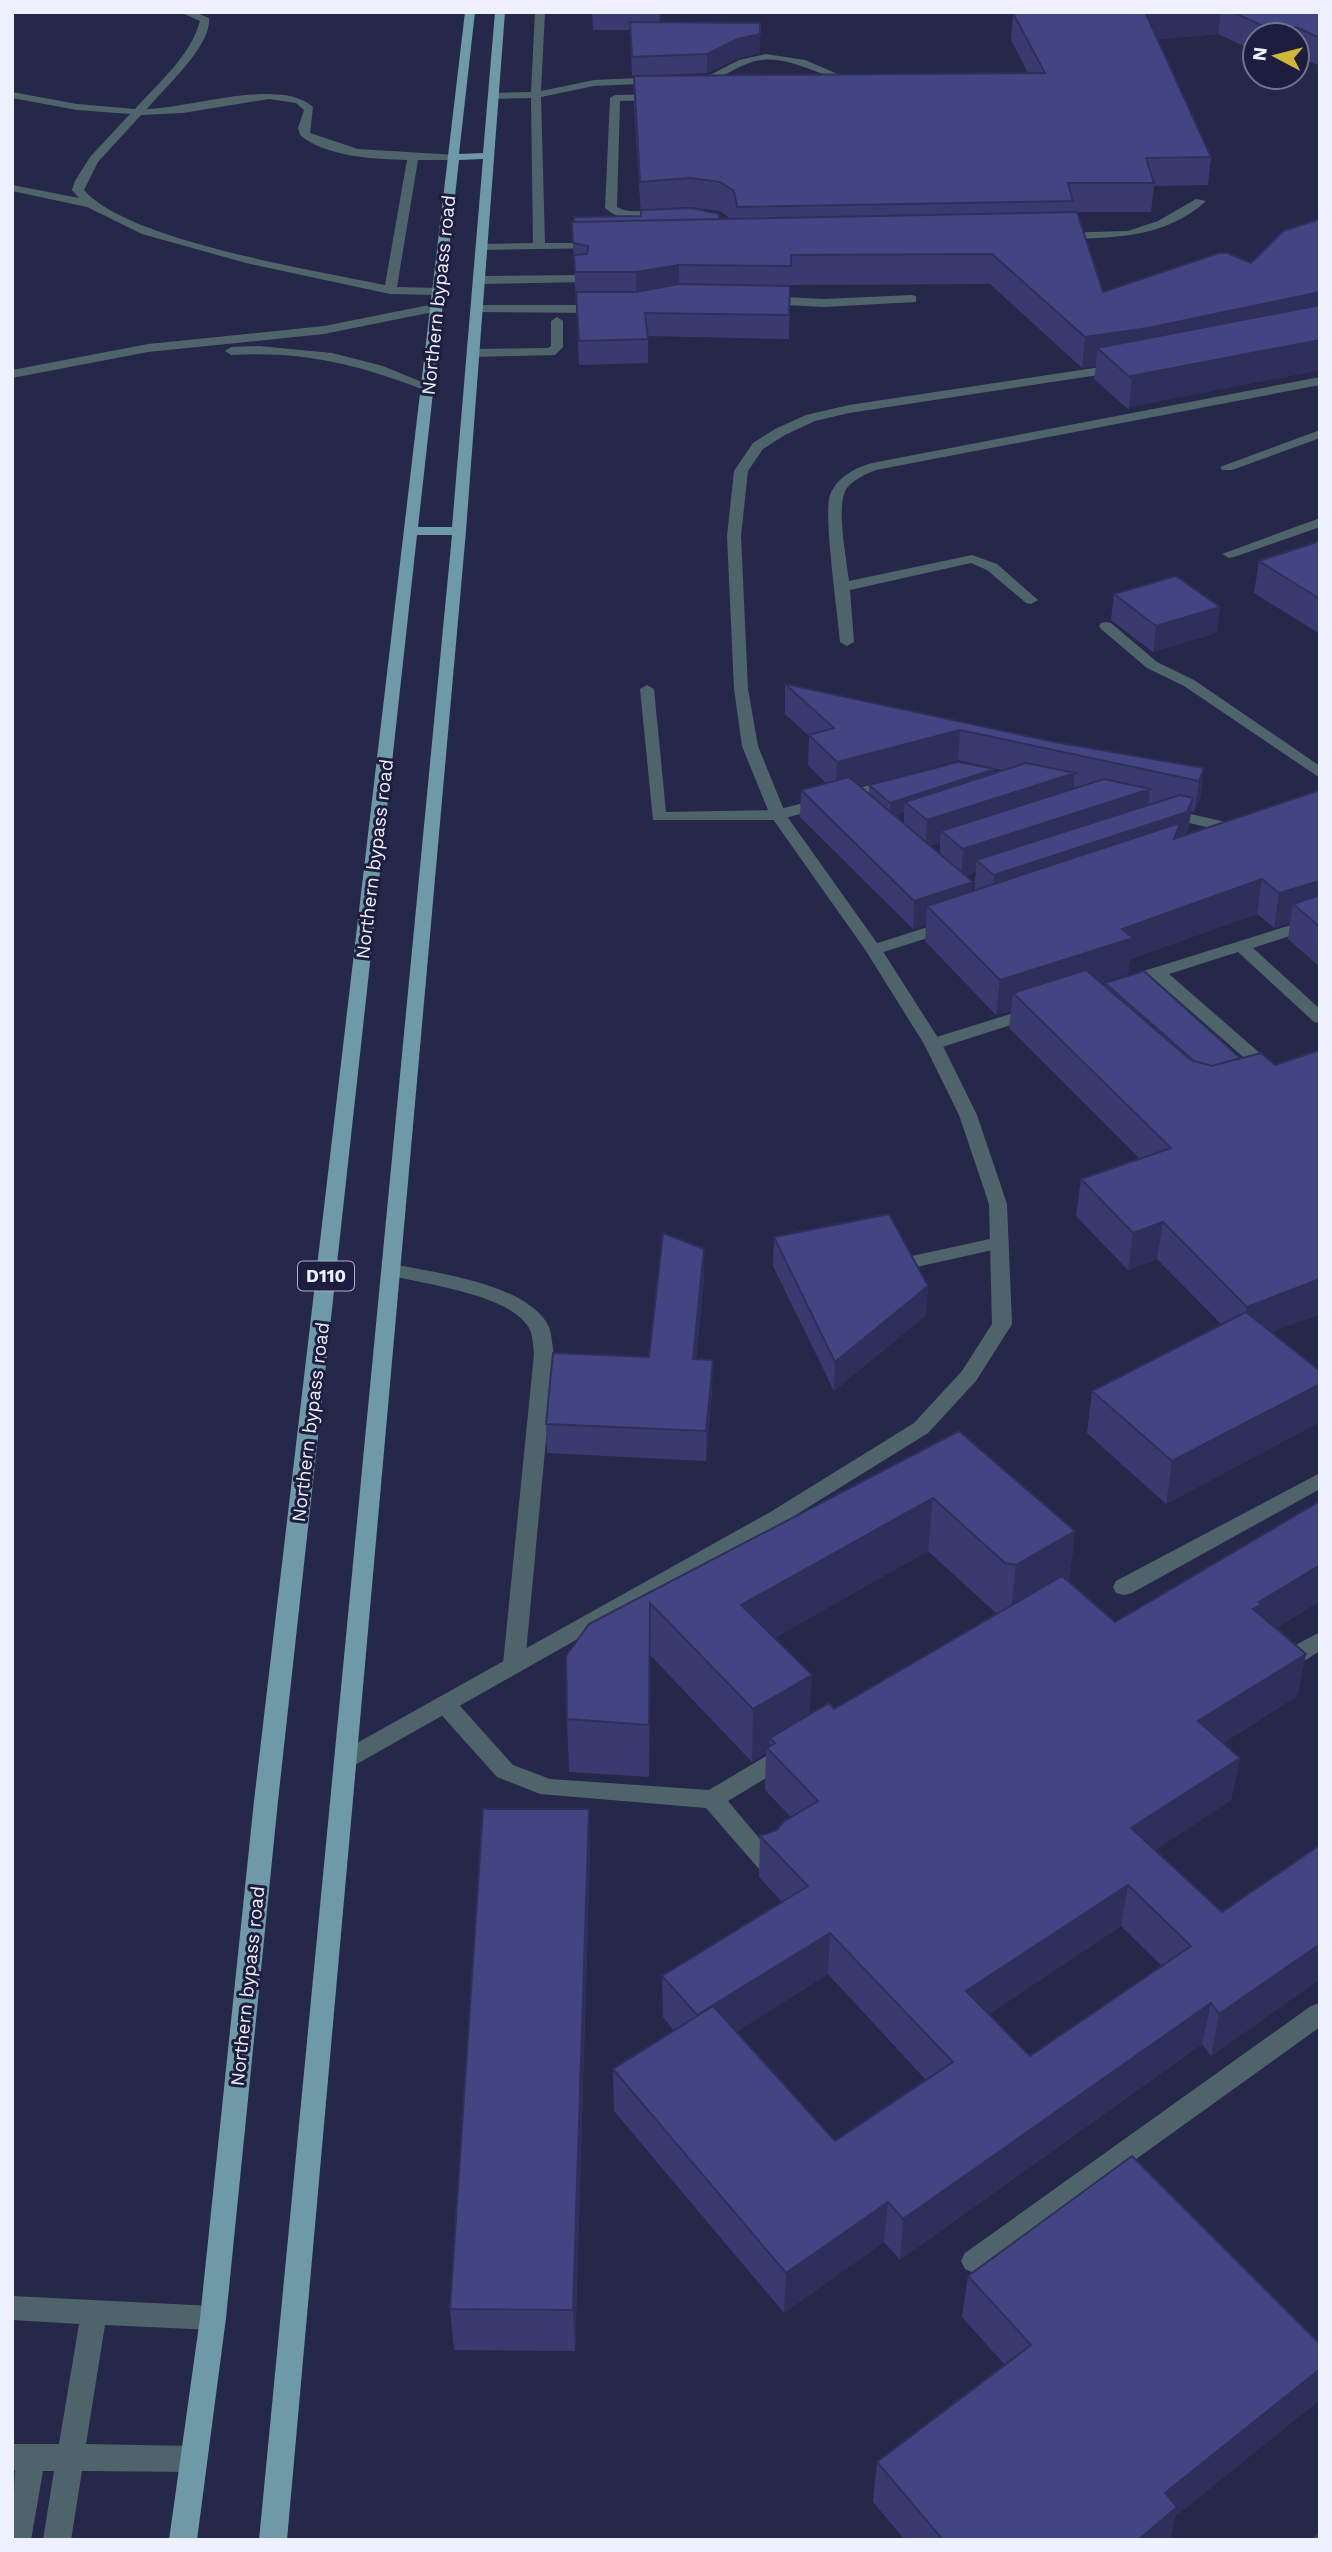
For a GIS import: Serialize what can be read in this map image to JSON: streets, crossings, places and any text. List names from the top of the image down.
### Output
{
  "streets": {
    "main road": ["Northern bypass road", "D110"]
  },
  "north": "left"
}
